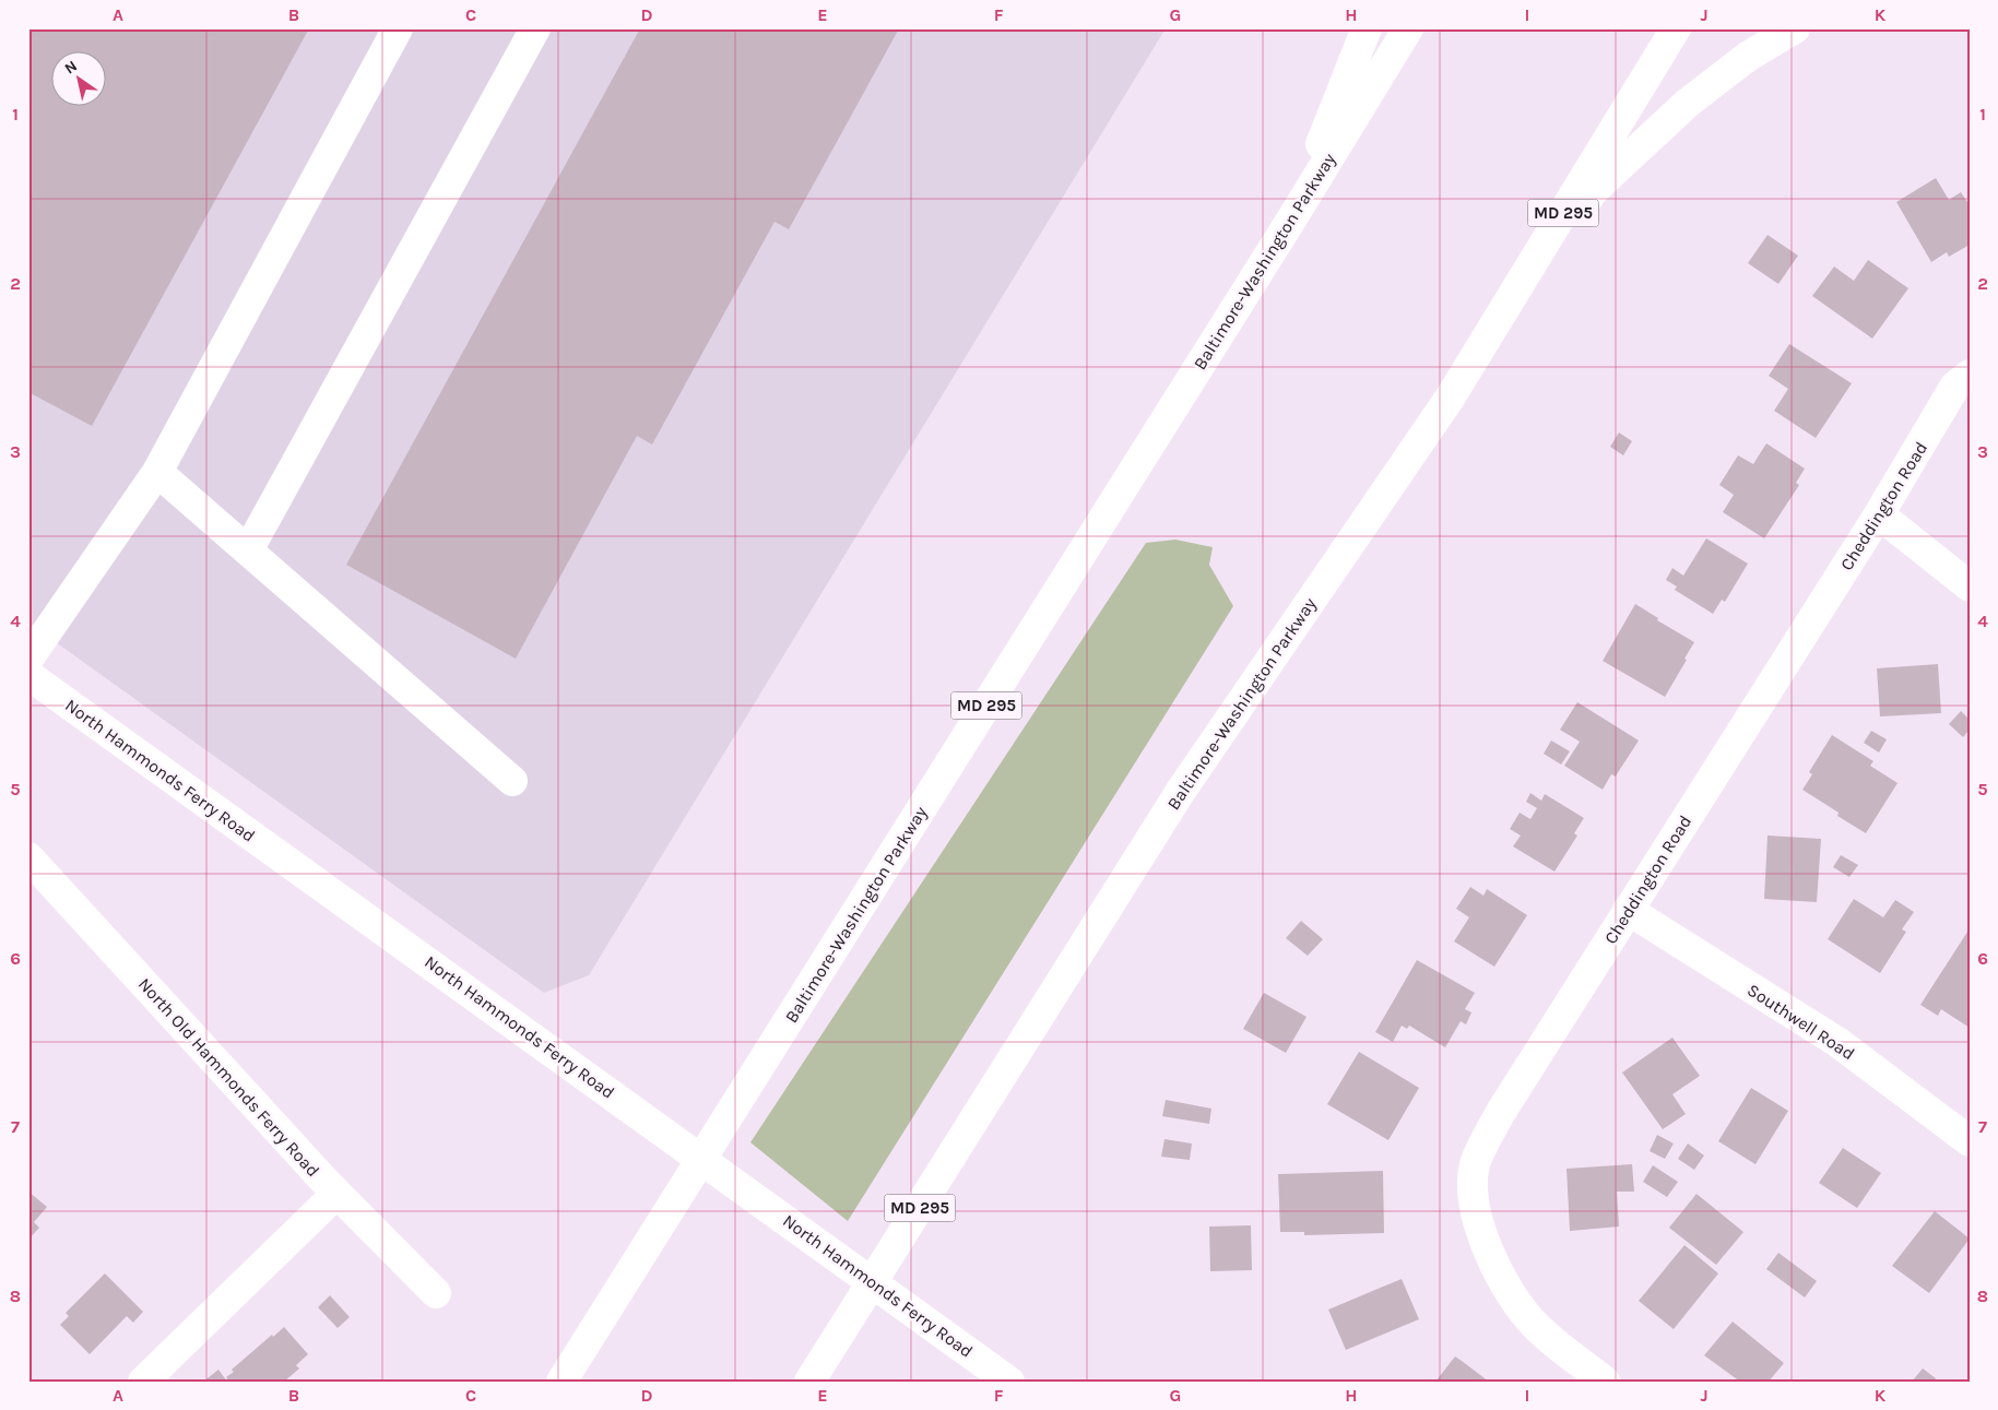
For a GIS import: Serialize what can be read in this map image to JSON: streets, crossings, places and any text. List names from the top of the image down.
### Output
{
  "streets": {
    "main road": [
      "MD 295",
      "Baltimore-Washington Parkway",
      "Cheddington Road",
      "North Hammonds Ferry Road",
      "Southwell Road",
      "North Old Hammonds Ferry Road"
    ]
  },
  "crossings": [
    ["Cheddington Road", "Southwell Road"]
  ],
  "north": "top left",
  "grid": {
    "columns": [
      "A",
      "B",
      "C",
      "D",
      "E",
      "F",
      "G",
      "H",
      "I",
      "J",
      "K"
    ],
    "rows": [
      "1",
      "2",
      "3",
      "4",
      "5",
      "6",
      "7",
      "8"
    ]
  }
}
